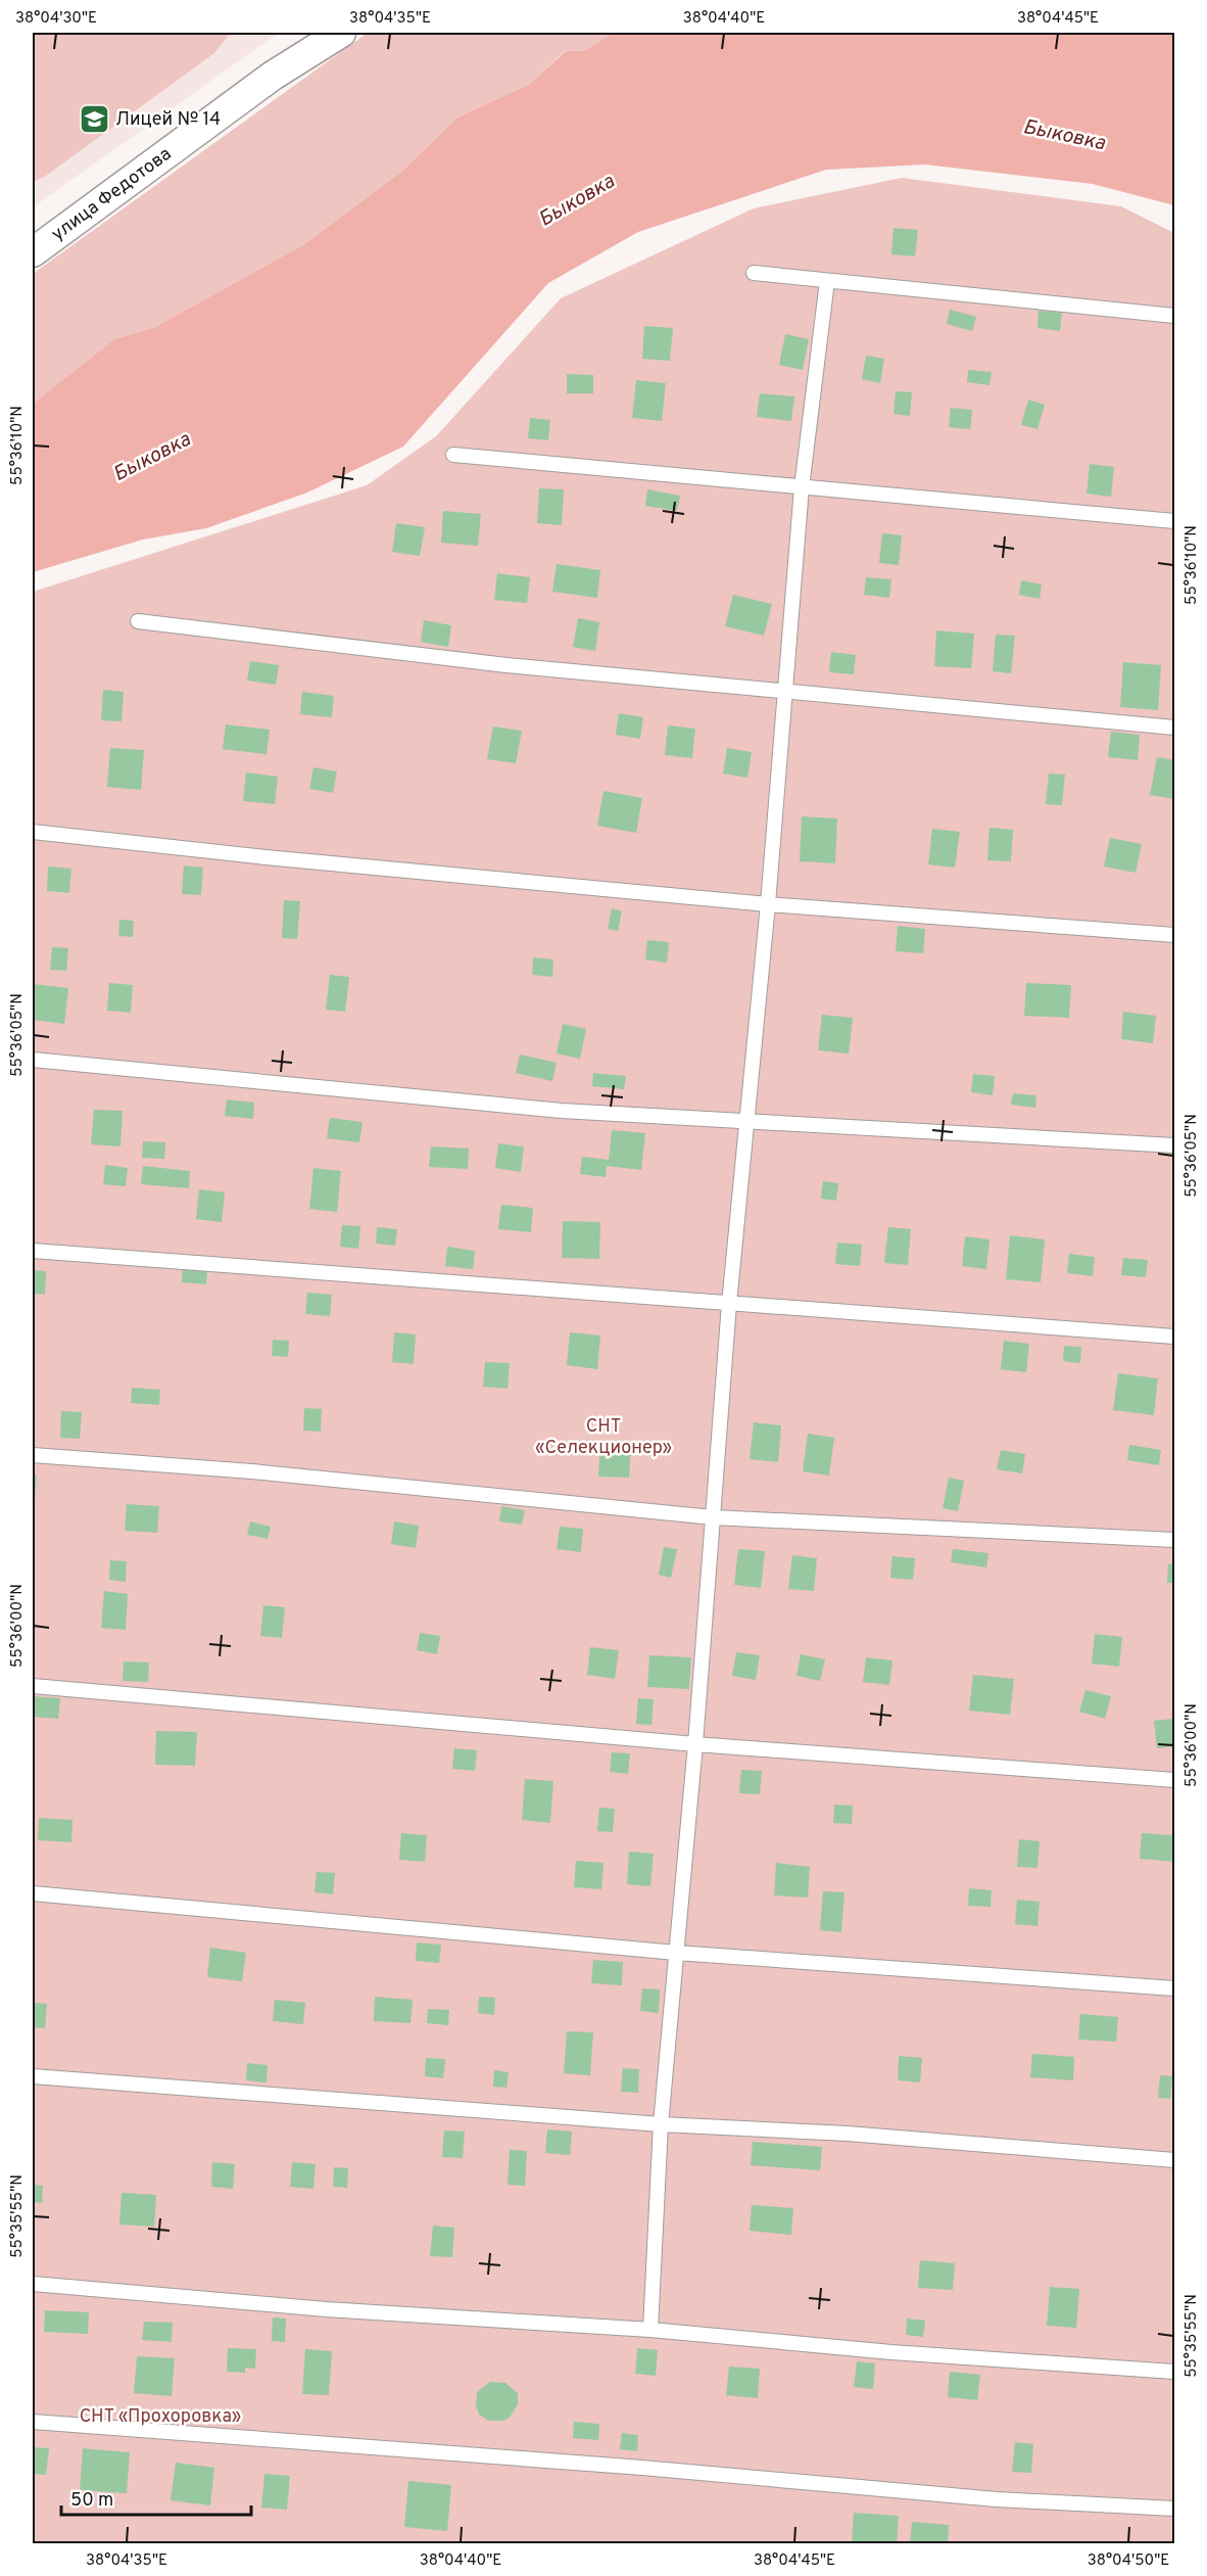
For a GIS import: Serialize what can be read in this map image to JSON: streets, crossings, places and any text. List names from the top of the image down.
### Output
{
  "streets": {
    "street": ["улица Федотова"]
  },
  "water": ["Быковка"],
  "parks": ["СНТ «Селекционер»", "СНТ «Прохоровка»"],
  "places": {
    "school or university": ["Лицей № 14"]
  },
  "scale_bar": "50 m",
  "coordinates": [
    "38°04'30\"E",
    "38°04'35\"E",
    "38°04'40\"E",
    "38°04'45\"E",
    "55°36'10\"N",
    "55°36'05\"N",
    "55°36'00\"N",
    "55°35'55\"N",
    "38°04'50\"E"
  ]
}
